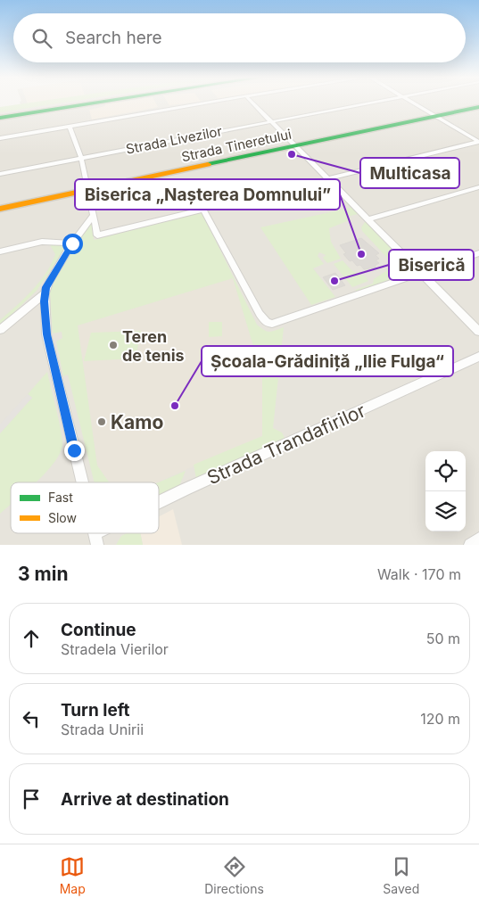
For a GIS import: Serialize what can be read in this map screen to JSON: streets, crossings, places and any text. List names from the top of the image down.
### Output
{
  "streets": {
    "main road": ["Strada Tineretului"],
    "street": ["Strada Livezilor", "Strada Trandafirilor"]
  },
  "places": [
    "Multicasa",
    "Biserica „Nașterea Domnului”",
    "Biserică",
    "Teren de tenis",
    "Școala-Grădiniță „Ilie Fulga“",
    "Kamo"
  ],
  "legend": ["Fast", "Slow"],
  "page": {
    "search": "Search here",
    "heading": ["3 min", "Walk · 170 m"],
    "list": [
      ["Continue", "Stradela Vierilor", "50 m"],
      ["Turn left", "Strada Unirii", "120 m"],
      "Arrive at destination"
    ],
    "nav": ["Map", "Directions", "Saved"]
  }
}
